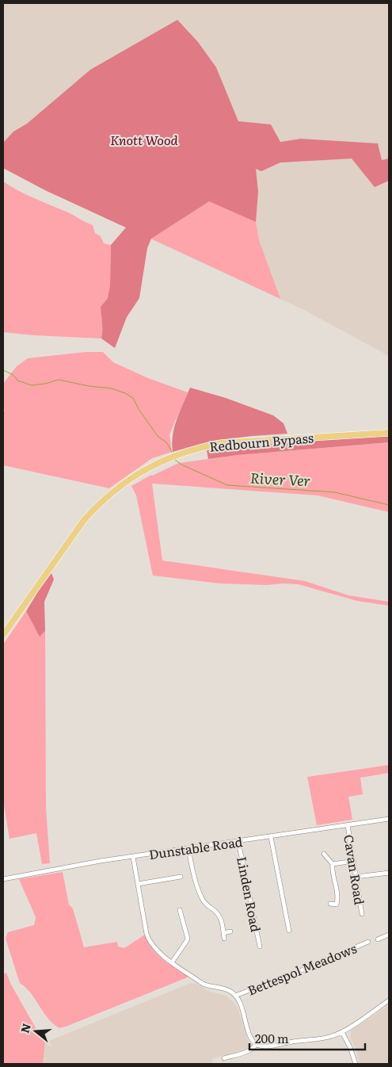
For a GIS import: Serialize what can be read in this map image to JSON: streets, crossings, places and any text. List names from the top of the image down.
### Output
{
  "streets": {
    "main road": ["Redbourn Bypass"],
    "street": [
      "Dunstable Road",
      "Cavan Road",
      "Linden Road",
      "Bettespol Meadows"
    ]
  },
  "crossings": [
    ["Dunstable Road", "Cavan Road"],
    ["Dunstable Road", "Linden Road"]
  ],
  "water": ["River Ver"],
  "parks": ["Knott Wood"],
  "scale_bar": "200 m",
  "north": "left"
}
